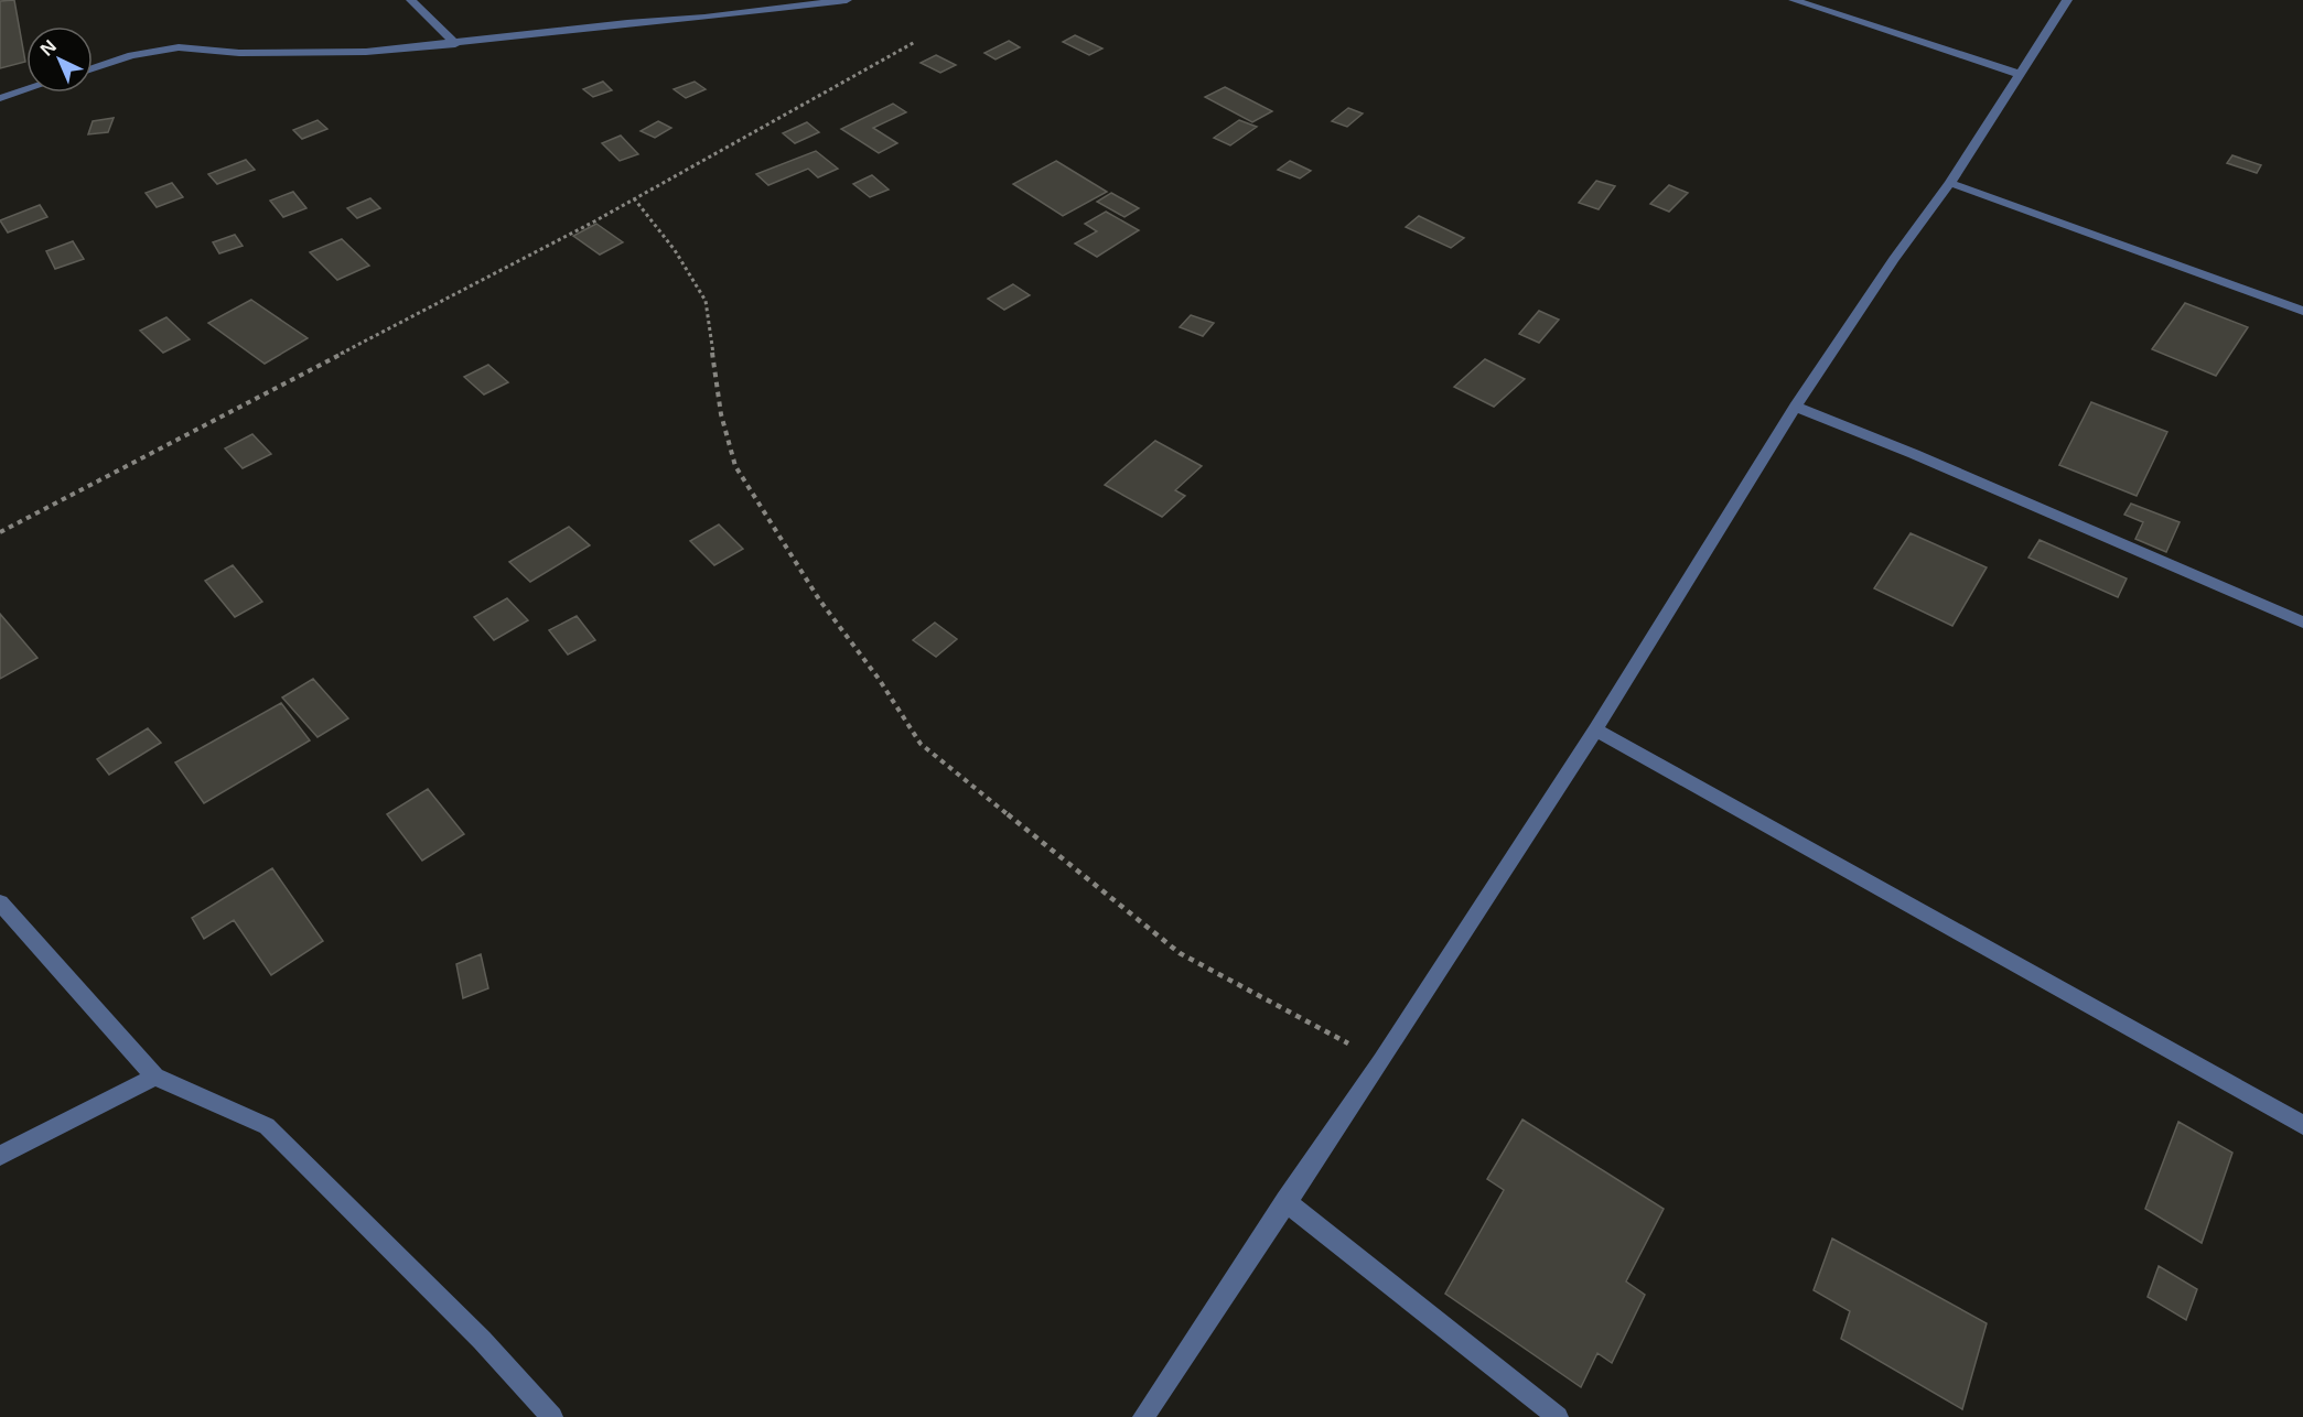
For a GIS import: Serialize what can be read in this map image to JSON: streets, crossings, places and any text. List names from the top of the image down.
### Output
{
  "north": "top left"
}
